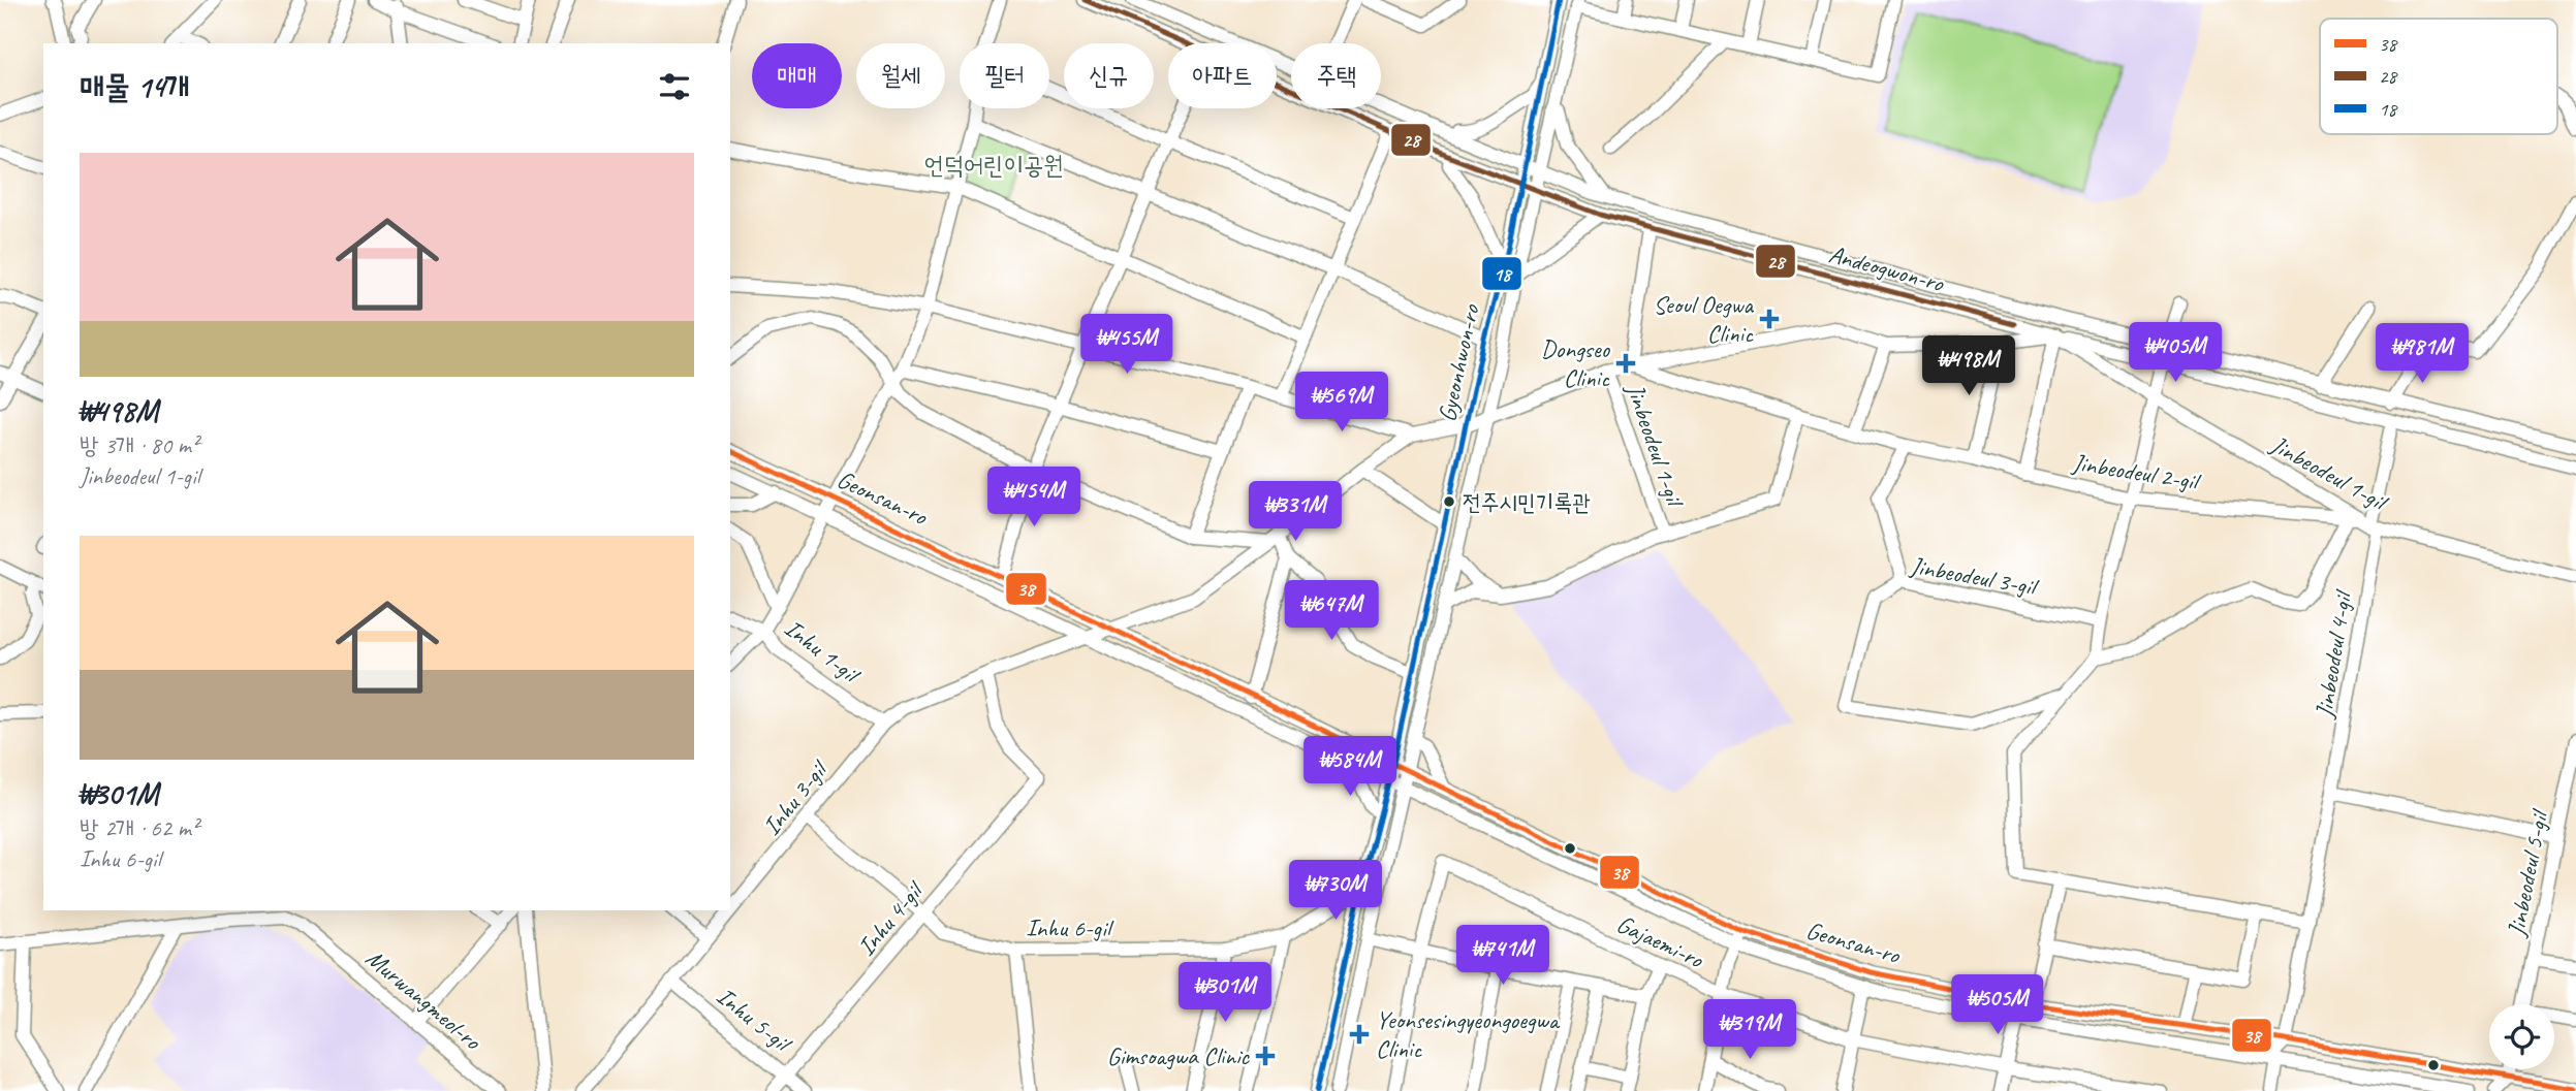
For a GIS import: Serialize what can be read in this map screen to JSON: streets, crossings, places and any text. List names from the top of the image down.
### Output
{
  "streets": {
    "street": [
      "Andeogwon-ro",
      "Gyeonhwon-ro",
      "Jinbeodeul 1-gil",
      "Jinbeodeul 2-gil",
      "Geonsan-ro",
      "Jinbeodeul 3-gil",
      "Inhu 1-gil",
      "Jinbeodeul 4-gil",
      "Inhu 3-gil",
      "Jinbeodeul 5-gil",
      "Inhu 4-gil",
      "Inhu 6-gil",
      "Gajaemi-ro",
      "Murwangmeol-ro",
      "Inhu 5-gil"
    ]
  },
  "crossings": [
    ["Andeogwon-ro", "Gyeonhwon-ro"],
    ["Andeogwon-ro", "Jinbeodeul 1-gil"],
    ["Andeogwon-ro", "Jinbeodeul 4-gil"],
    ["Gyeonhwon-ro", "Jinbeodeul 1-gil"],
    ["Gyeonhwon-ro", "Geonsan-ro"],
    ["Gyeonhwon-ro", "Inhu 6-gil"],
    ["Jinbeodeul 1-gil", "Jinbeodeul 2-gil"],
    ["Jinbeodeul 1-gil", "Jinbeodeul 4-gil"],
    ["Jinbeodeul 1-gil", "Inhu 3-gil"],
    ["Jinbeodeul 2-gil", "Jinbeodeul 4-gil"],
    ["Geonsan-ro", "Jinbeodeul 4-gil"],
    ["Geonsan-ro", "Inhu 3-gil"],
    ["Jinbeodeul 3-gil", "Jinbeodeul 4-gil"],
    ["Inhu 1-gil", "Inhu 3-gil"],
    ["Inhu 3-gil", "Inhu 4-gil"],
    ["Inhu 3-gil", "Inhu 6-gil"],
    ["Inhu 3-gil", "Inhu 5-gil"],
    ["Inhu 4-gil", "Inhu 6-gil"],
    ["Inhu 4-gil", "Inhu 5-gil"]
  ],
  "parks": ["언덕어린이공원"],
  "places": {
    "health": [
      "Seoul Oegwa Clinic",
      "Dongseo Clinic",
      "Yeonsesingyeongoegwa Clinic",
      "Gimsoagwa Clinic"
    ],
    "other": ["전주시민기록관"]
  },
  "lines": ["transit line 28", "transit line 18", "transit line 38"],
  "legend": ["38", "28", "18"],
  "page": {
    "chip": [
      "매매",
      "월세",
      "필터",
      "신규",
      "아파트",
      "주택"
    ],
    "heading": "매물 14개",
    "list": [
      {
        "name": "₩498M",
        "note": "방 3개 · 80 m² · Jinbeodeul 1-gil"
      },
      {
        "name": "₩301M",
        "note": "방 2개 · 62 m² · Inhu 6-gil"
      }
    ],
    "price": [
      "₩455M",
      "₩405M",
      "₩981M",
      "₩498M",
      "₩569M",
      "₩454M",
      "₩331M",
      "₩647M",
      "₩584M",
      "₩730M",
      "₩741M",
      "₩301M",
      "₩505M",
      "₩319M"
    ]
  }
}
